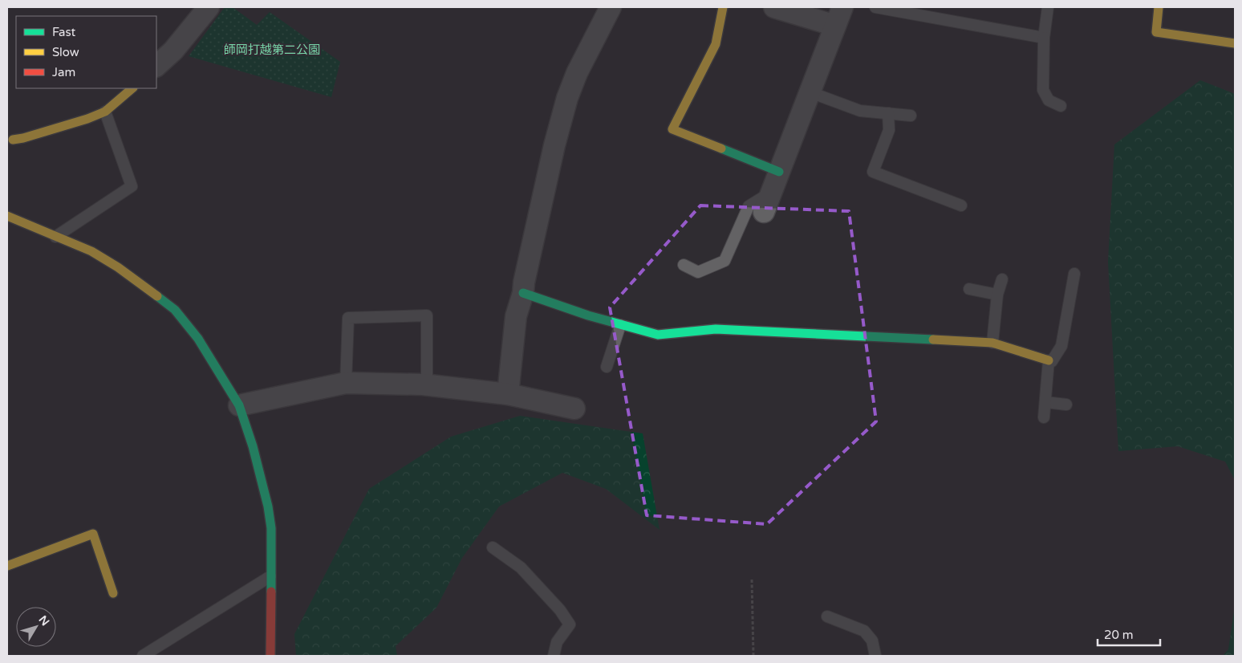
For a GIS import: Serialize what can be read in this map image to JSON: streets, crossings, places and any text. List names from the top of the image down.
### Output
{
  "parks": ["師岡打越第二公園"],
  "legend": ["Fast", "Slow", "Jam"],
  "scale_bar": "20 m",
  "north": "top right"
}
